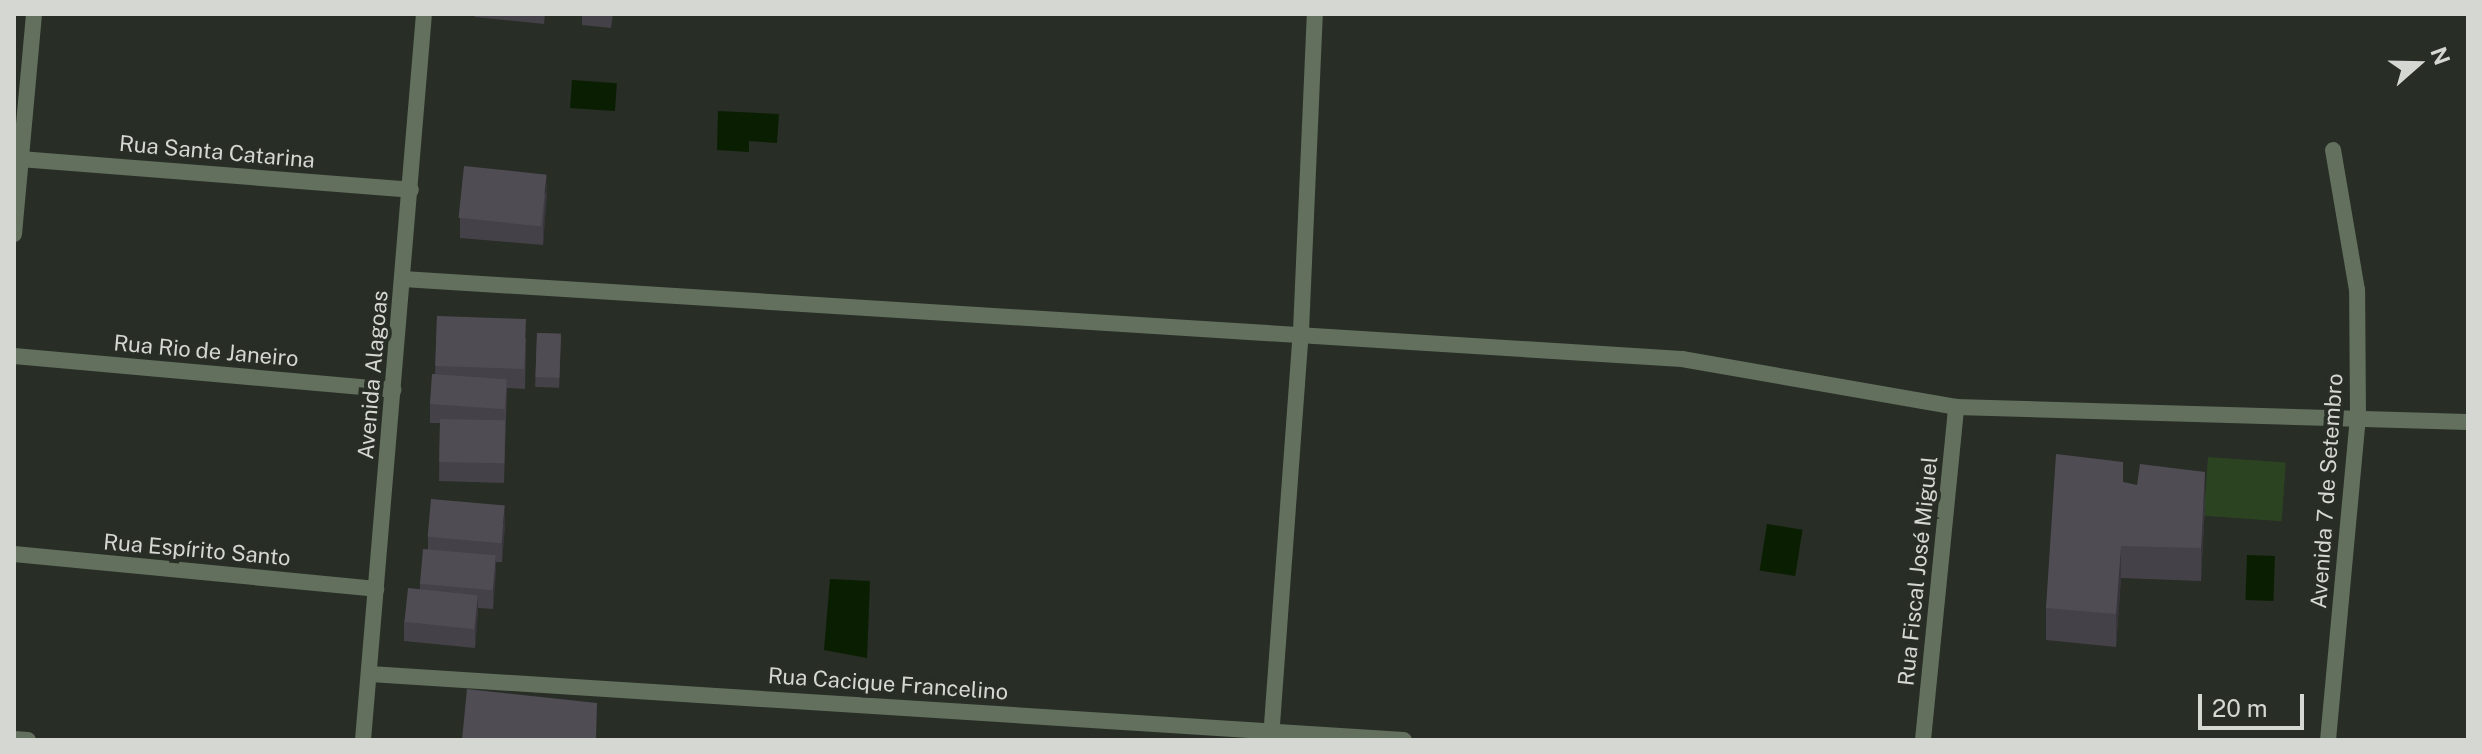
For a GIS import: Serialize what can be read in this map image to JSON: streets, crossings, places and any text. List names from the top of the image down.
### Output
{
  "streets": {
    "street": [
      "Rua Santa Catarina",
      "Rua Rio de Janeiro",
      "Avenida Alagoas",
      "Avenida 7 de Setembro",
      "Rua Espírito Santo",
      "Rua Fiscal José Miguel",
      "Rua Cacique Francelino"
    ]
  },
  "crossings": [
    ["Rua Santa Catarina", "Avenida Alagoas"],
    ["Rua Rio de Janeiro", "Avenida Alagoas"],
    ["Avenida Alagoas", "Rua Espírito Santo"],
    ["Avenida Alagoas", "Rua Cacique Francelino"]
  ],
  "scale_bar": "20 m",
  "north": "right"
}
